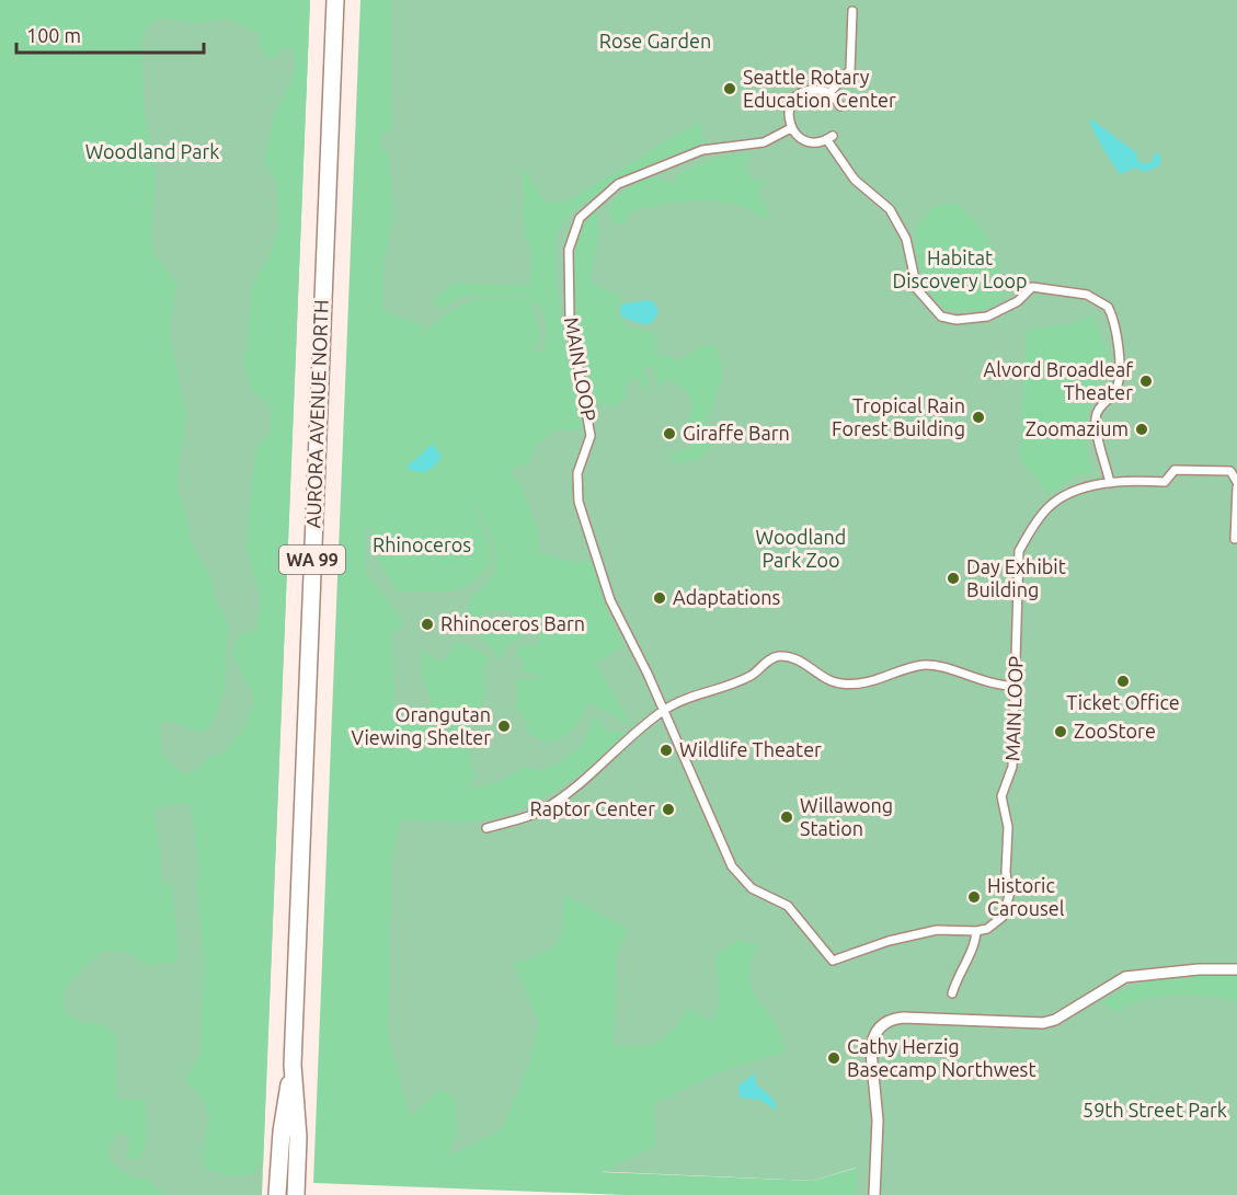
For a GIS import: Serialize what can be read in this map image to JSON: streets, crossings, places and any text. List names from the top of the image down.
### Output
{
  "streets": {
    "highway": ["AURORA AVENUE NORTH", "WA 99"],
    "street": ["MAIN LOOP"]
  },
  "parks": [
    "Rose Garden",
    "Woodland Park",
    "Habitat Discovery Loop",
    "Woodland Park Zoo",
    "Rhinoceros",
    "59th Street Park"
  ],
  "places": [
    "Seattle Rotary Education Center",
    "Alvord Broadleaf Theater",
    "Tropical Rain Forest Building",
    "Zoomazium",
    "Giraffe Barn",
    "Day Exhibit Building",
    "Adaptations",
    "Rhinoceros Barn",
    "Ticket Office",
    "Orangutan Viewing Shelter",
    "ZooStore",
    "Wildlife Theater",
    "Raptor Center",
    "Willawong Station",
    "Historic Carousel",
    "Cathy Herzig Basecamp Northwest"
  ],
  "scale_bar": "100 m"
}
